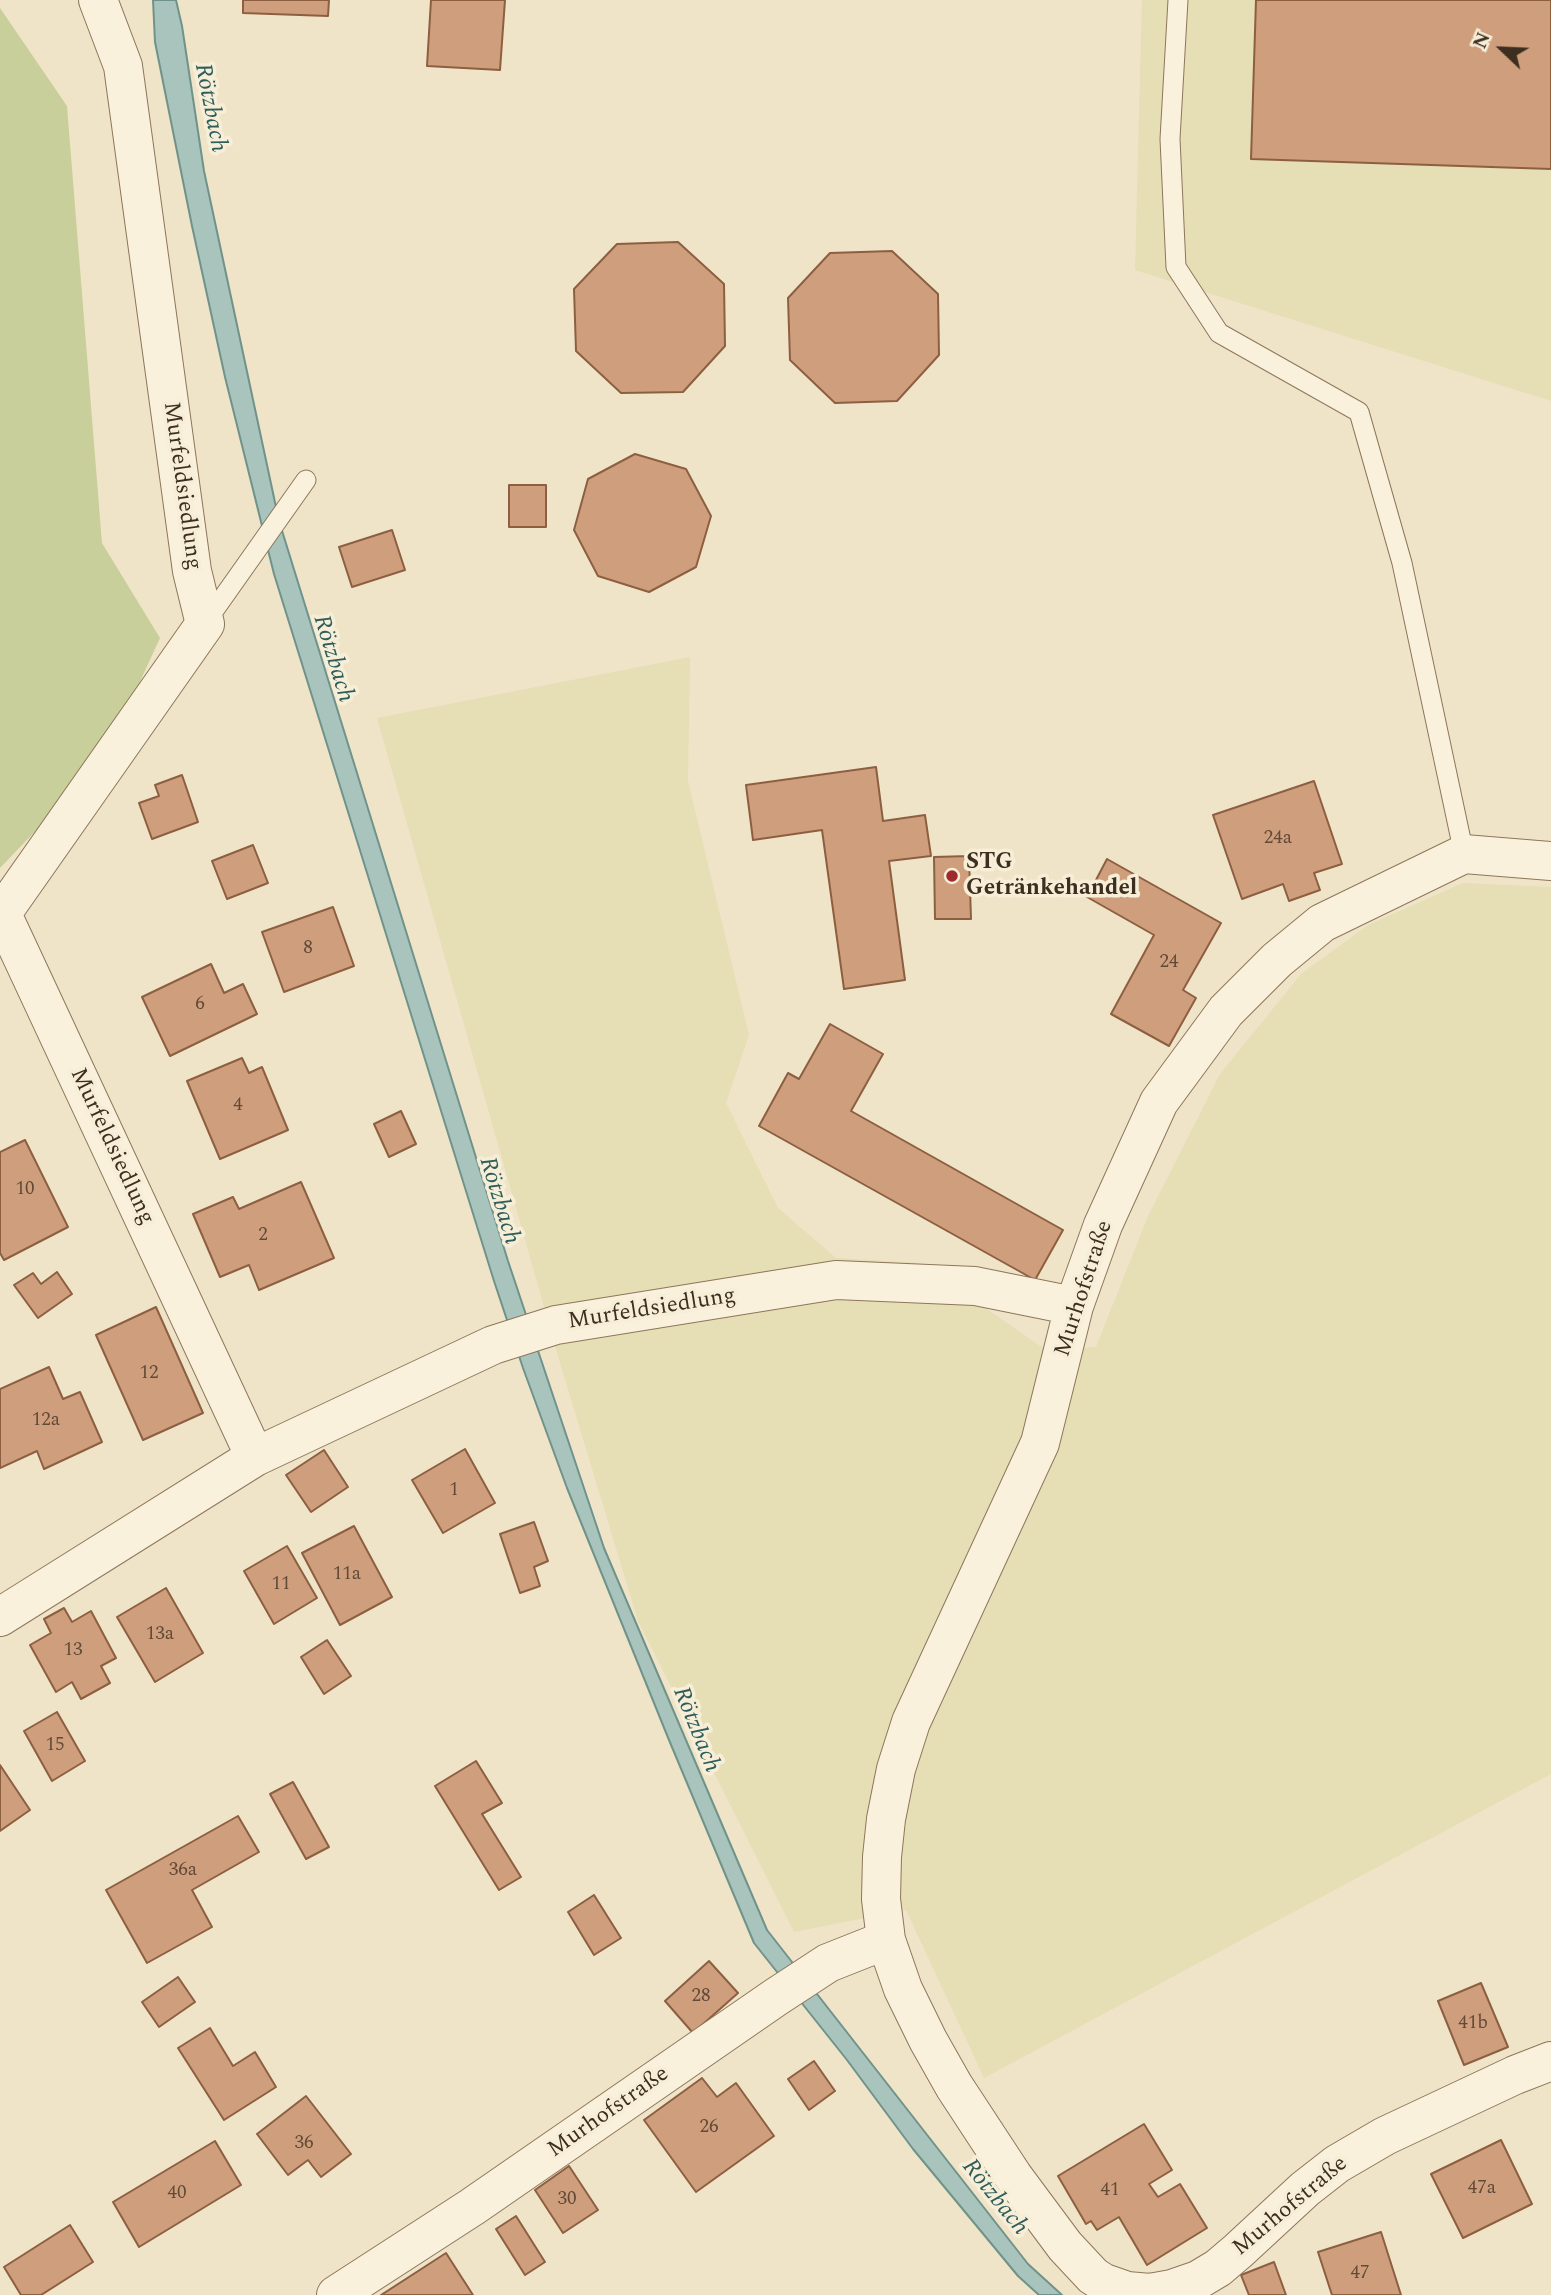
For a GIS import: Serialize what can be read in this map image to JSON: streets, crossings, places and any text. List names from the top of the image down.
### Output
{
  "streets": {
    "street": ["Murfeldsiedlung", "Murhofstraße"]
  },
  "crossings": [
    ["Murfeldsiedlung", "Murhofstraße"]
  ],
  "water": ["Rötzbach"],
  "places": ["STG Getränkehandel"],
  "house_numbers": [
    "24a",
    "8",
    "24",
    "6",
    "4",
    "10",
    "2",
    "12",
    "12a",
    "1",
    "11a",
    "11",
    "13a",
    "13",
    "15",
    "36a",
    "28",
    "41b",
    "26",
    "36",
    "47a",
    "41",
    "40",
    "30",
    "47"
  ],
  "north": "top left"
}
